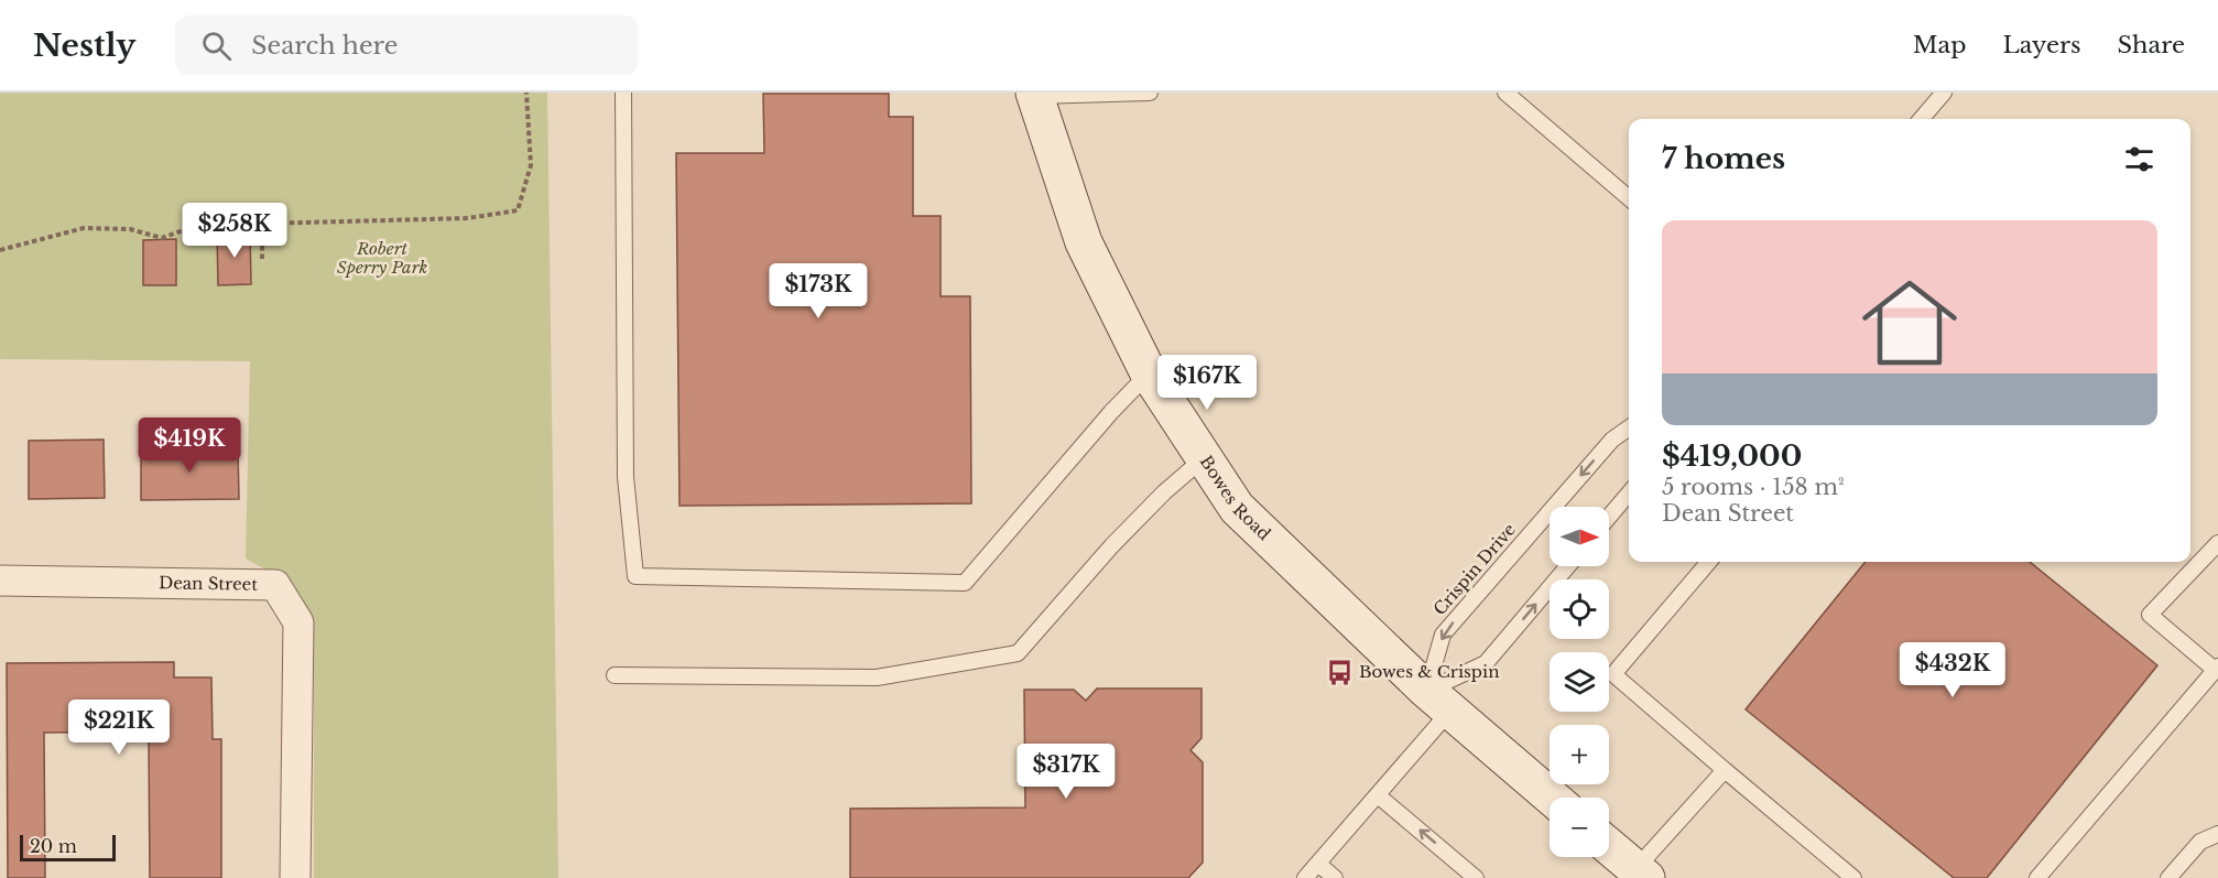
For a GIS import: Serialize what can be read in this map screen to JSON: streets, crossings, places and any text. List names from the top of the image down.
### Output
{
  "streets": {
    "main road": ["Bowes Road"],
    "street": ["Dean Street"],
    "lane": ["Crispin Drive"]
  },
  "crossings": [
    ["Bowes Road", "Crispin Drive"]
  ],
  "parks": ["Robert Sperry Park"],
  "places": {
    "bus stop": ["Bowes & Crispin"]
  },
  "scale_bar": "20 m",
  "north": "right",
  "page": {
    "header": "Nestly",
    "search": "Search here",
    "nav": ["Map", "Layers", "Share"],
    "heading": "7 homes",
    "list": [
      {
        "name": "$419,000",
        "note": "5 rooms · 158 m² · Dean Street"
      }
    ],
    "price": [
      "$258K",
      "$173K",
      "$167K",
      "$419K",
      "$432K",
      "$221K",
      "$317K"
    ],
    "map_buttons": ["+", "−"],
    "scale": "20 m"
  }
}
